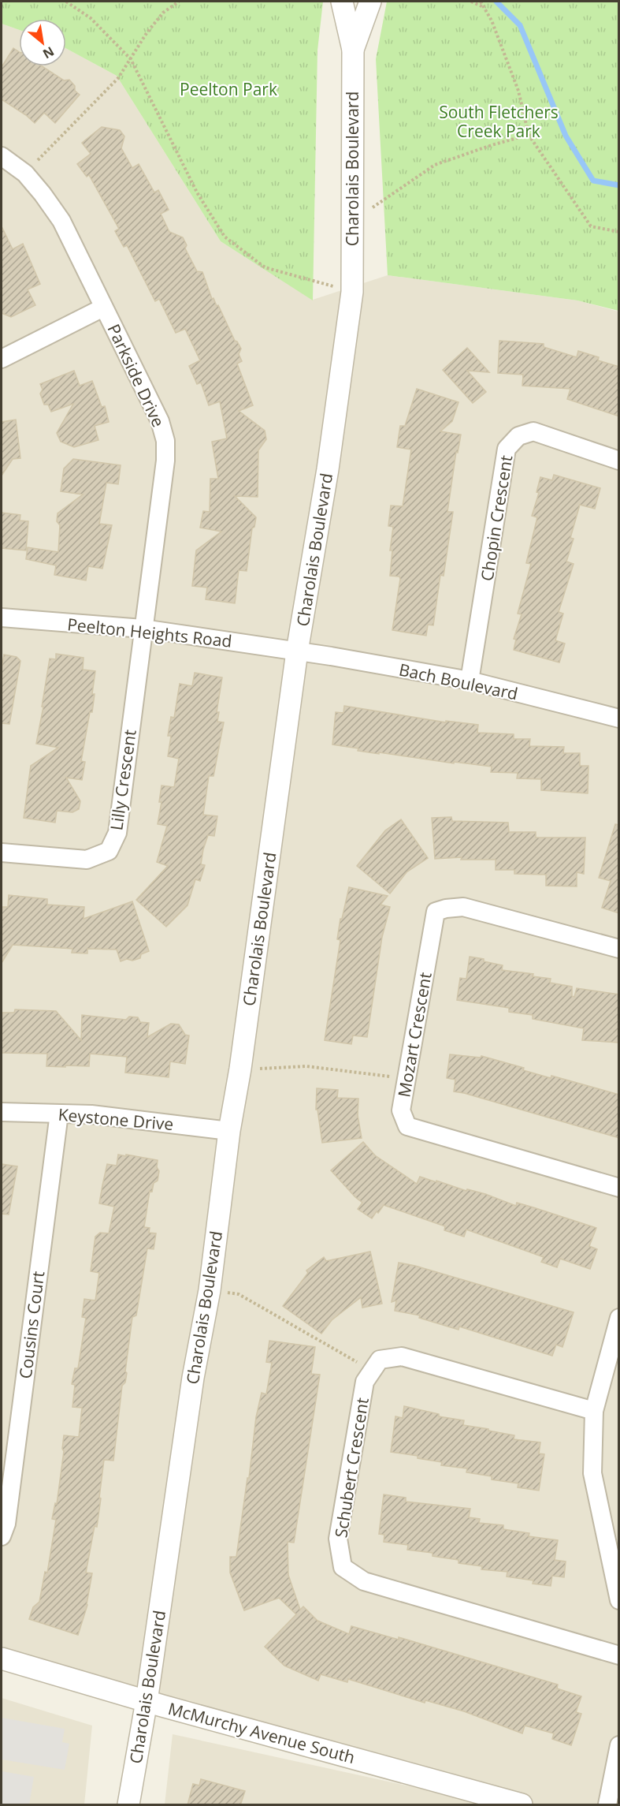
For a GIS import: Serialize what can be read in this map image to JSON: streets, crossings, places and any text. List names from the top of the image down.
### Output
{
  "streets": {
    "street": [
      "Charolais Boulevard",
      "Parkside Drive",
      "Chopin Crescent",
      "Peelton Heights Road",
      "Bach Boulevard",
      "Lilly Crescent",
      "Mozart Crescent",
      "Keystone Drive",
      "Cousins Court",
      "Schubert Crescent",
      "McMurchy Avenue South"
    ]
  },
  "crossings": [
    ["Charolais Boulevard", "Peelton Heights Road"],
    ["Charolais Boulevard", "Bach Boulevard"],
    ["Charolais Boulevard", "Keystone Drive"],
    ["Charolais Boulevard", "McMurchy Avenue South"],
    ["Parkside Drive", "Peelton Heights Road"],
    ["Parkside Drive", "Lilly Crescent"],
    ["Chopin Crescent", "Bach Boulevard"],
    ["Peelton Heights Road", "Bach Boulevard"],
    ["Peelton Heights Road", "Lilly Crescent"],
    ["Keystone Drive", "Cousins Court"]
  ],
  "parks": ["Peelton Park", "South Fletchers Creek Park"],
  "north": "bottom right"
}
